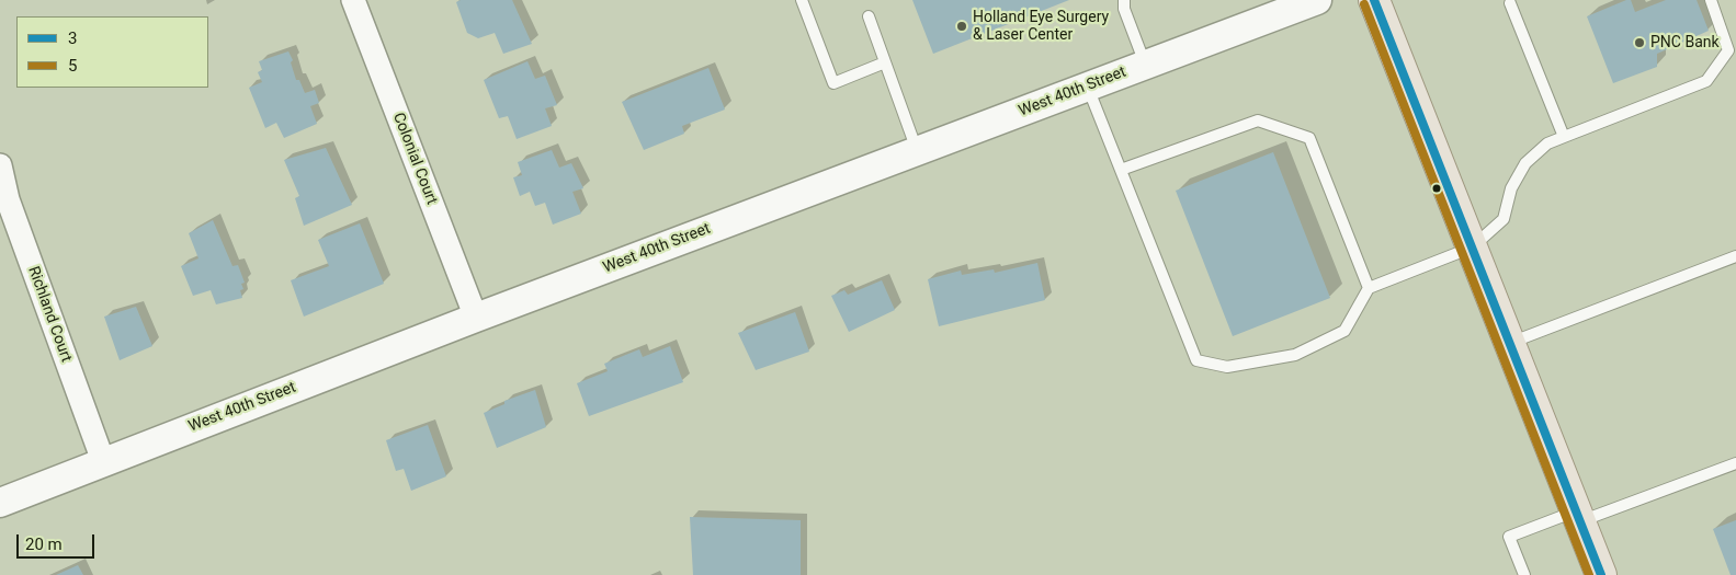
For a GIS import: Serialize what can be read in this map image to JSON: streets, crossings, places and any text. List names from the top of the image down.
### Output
{
  "streets": {
    "street": ["West 40th Street", "Colonial Court", "Richland Court"]
  },
  "crossings": [
    ["West 40th Street", "Colonial Court"],
    ["West 40th Street", "Richland Court"]
  ],
  "places": ["Holland Eye Surgery & Laser Center", "PNC Bank"],
  "lines": ["transit line 3", "transit line 5"],
  "legend": ["3", "5"],
  "scale_bar": "20 m"
}
